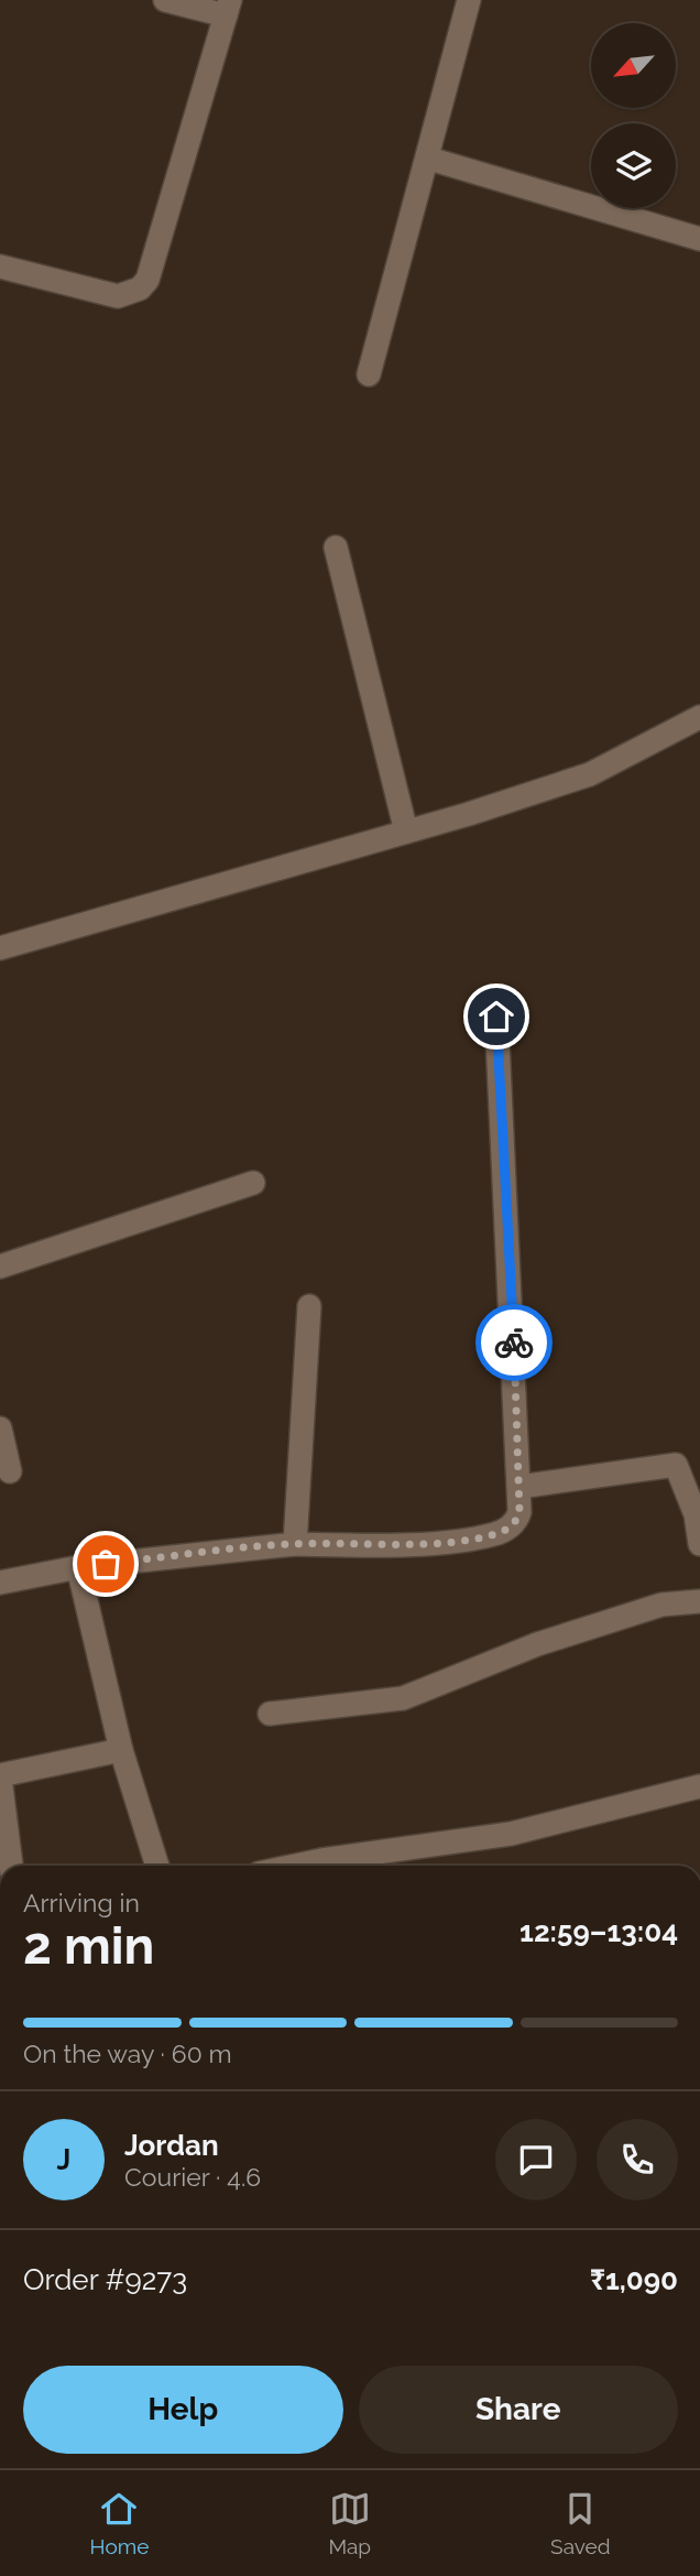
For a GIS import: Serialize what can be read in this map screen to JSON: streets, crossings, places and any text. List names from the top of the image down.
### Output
{
  "north": "bottom left",
  "page": {
    "heading": ["2 min", "Arriving in", "12:59–13:04"],
    "panel": [
      "Jordan",
      "Courier · 4.6",
      "Order #9273",
      "₹1,090"
    ],
    "bar": "On the way · 60 m",
    "round": "J",
    "buttons": ["Help", "Share"],
    "tabs": ["Home", "Map", "Saved"]
  }
}
